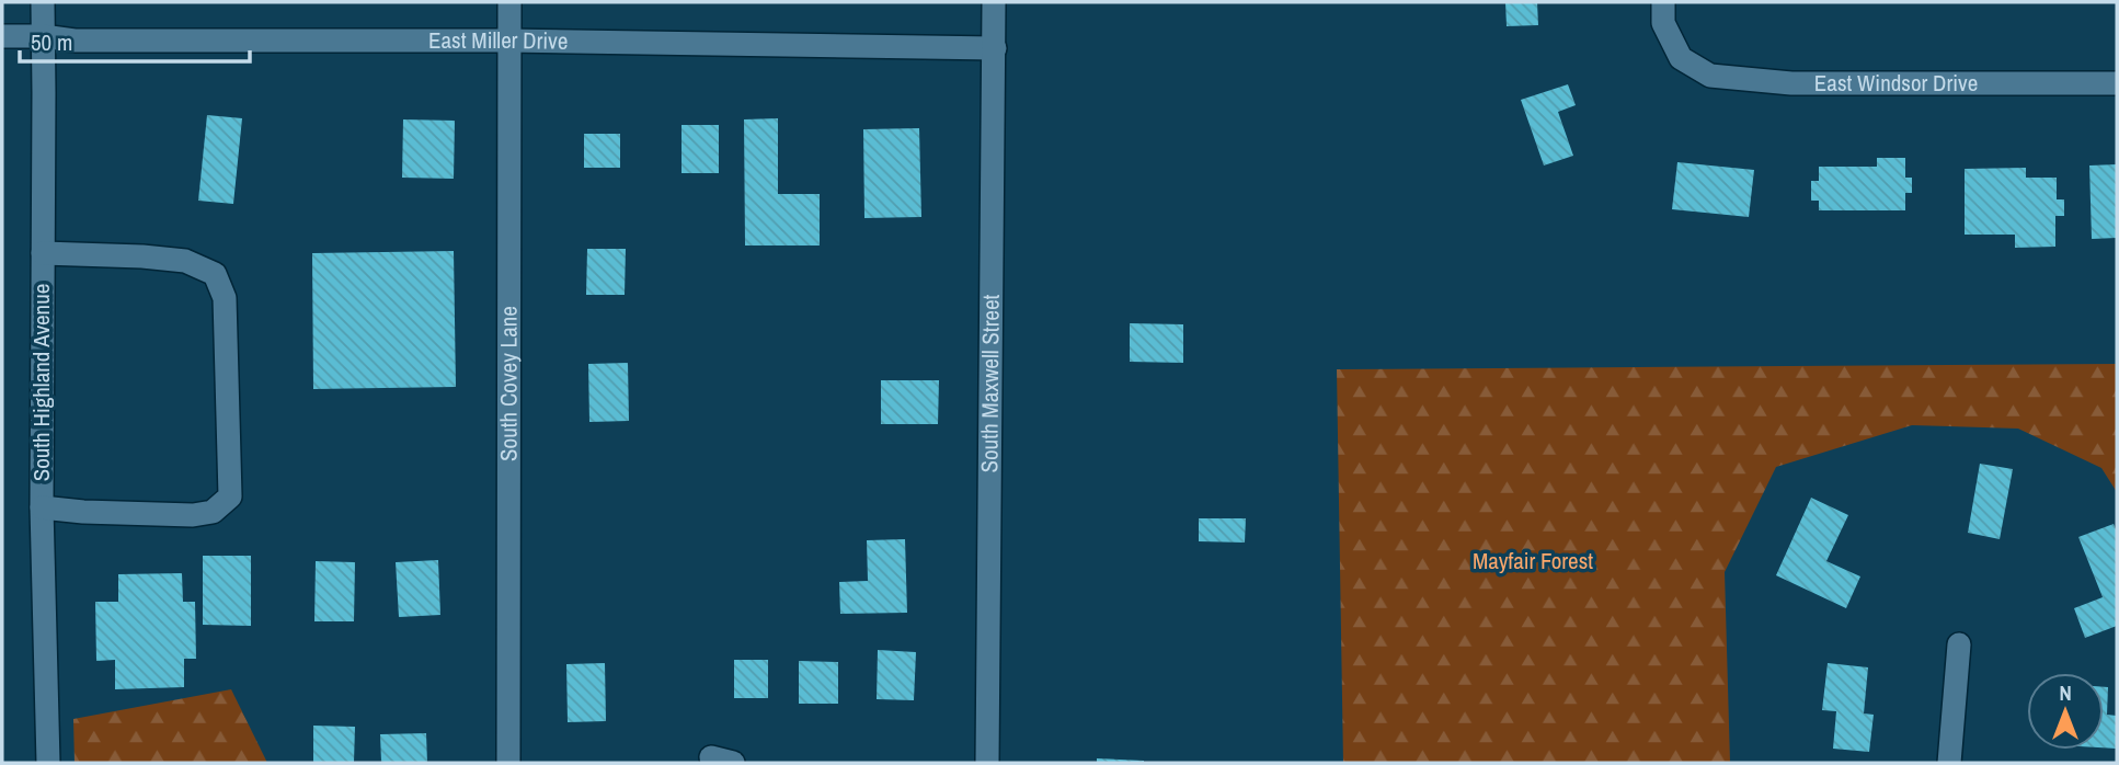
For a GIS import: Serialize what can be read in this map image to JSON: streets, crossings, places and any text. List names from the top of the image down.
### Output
{
  "streets": {
    "street": [
      "East Miller Drive",
      "East Windsor Drive",
      "South Highland Avenue",
      "South Covey Lane",
      "South Maxwell Street"
    ]
  },
  "crossings": [
    ["East Miller Drive", "South Highland Avenue"],
    ["East Miller Drive", "South Covey Lane"],
    ["East Miller Drive", "South Maxwell Street"]
  ],
  "parks": ["Mayfair Forest"],
  "scale_bar": "50 m",
  "north": "top"
}
